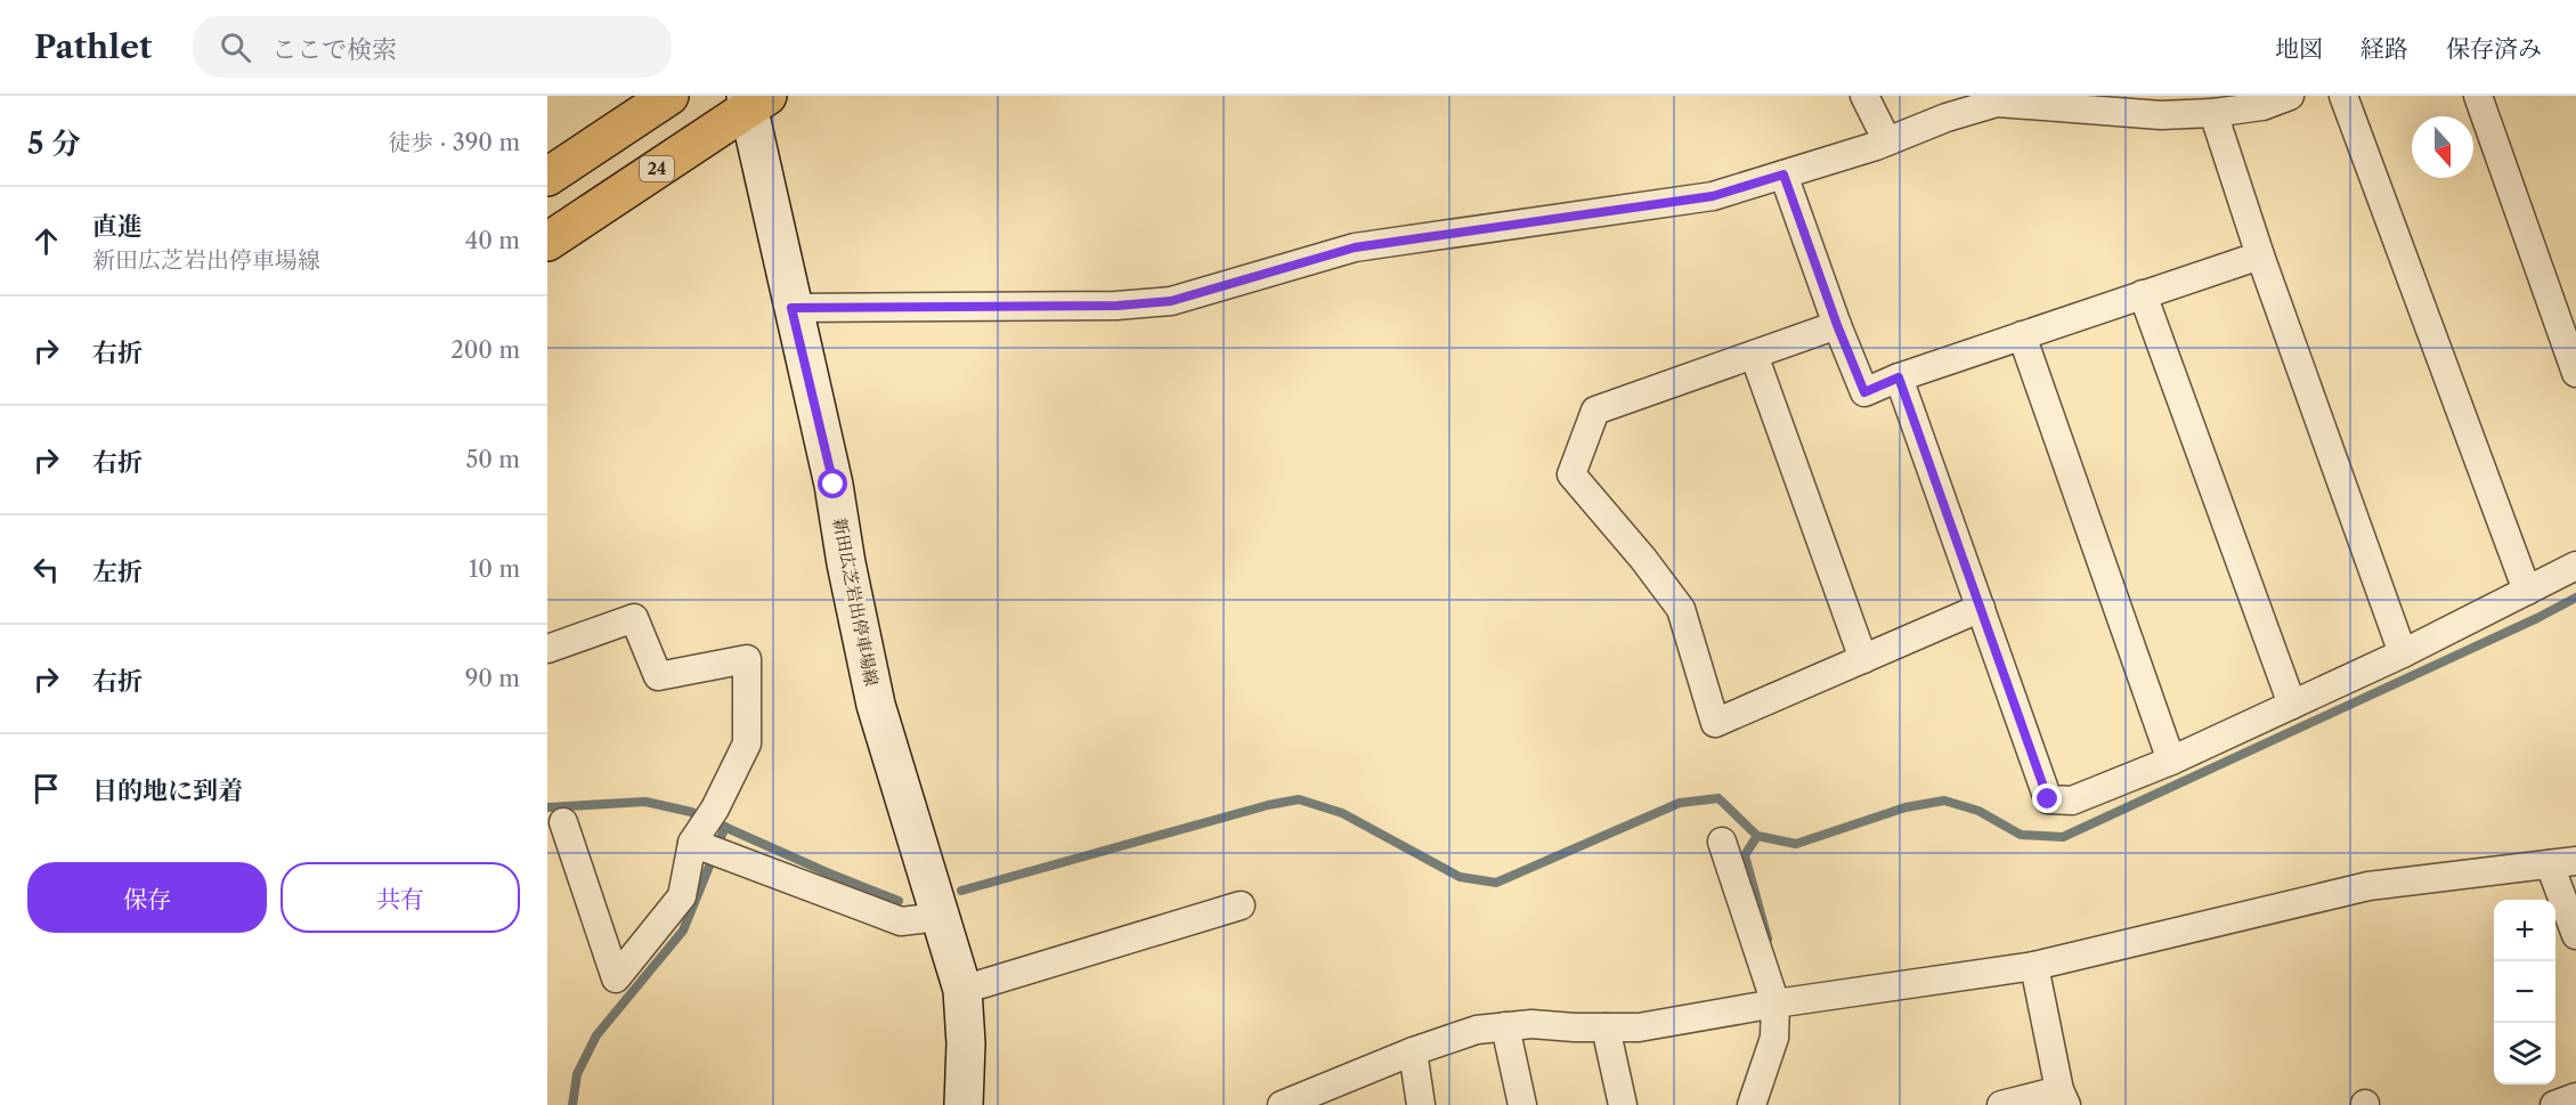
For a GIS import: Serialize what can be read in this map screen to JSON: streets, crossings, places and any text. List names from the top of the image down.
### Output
{
  "streets": {
    "highway": ["24"],
    "main road": ["新田広芝岩出停車場線"]
  },
  "crossings": [
    ["24", "新田広芝岩出停車場線"]
  ],
  "north": "bottom",
  "page": {
    "header": "Pathlet",
    "search": "ここで検索",
    "nav": ["地図", "経路", "保存済み"],
    "heading": ["5 分", "徒歩 · 390 m"],
    "list": [
      ["直進", "新田広芝岩出停車場線", "40 m"],
      ["右折", "200 m"],
      ["右折", "50 m"],
      ["左折", "10 m"],
      ["右折", "90 m"],
      "目的地に到着"
    ],
    "buttons": ["保存", "共有"],
    "map_buttons": ["+", "−"]
  }
}
